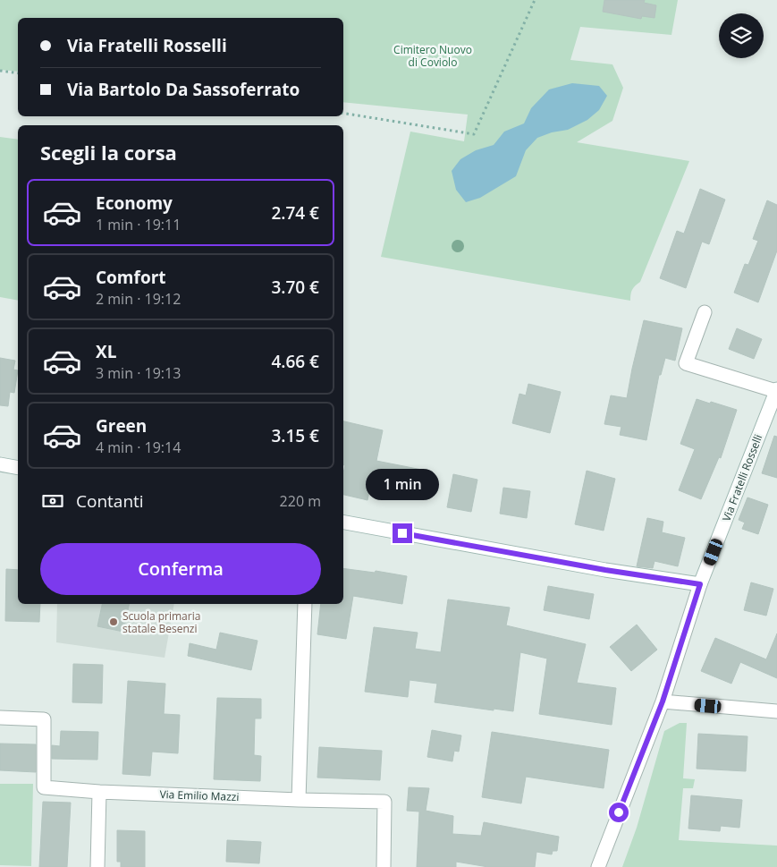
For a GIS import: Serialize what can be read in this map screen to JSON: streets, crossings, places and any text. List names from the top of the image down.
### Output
{
  "streets": {
    "street": ["Via Fratelli Rosselli", "Via Emilio Mazzi"]
  },
  "parks": ["Cimitero Nuovo di Coviolo"],
  "places": ["Scuola primaria statale Besenzi"],
  "page": {
    "banner": ["Via Fratelli Rosselli", "Via Bartolo Da Sassoferrato"],
    "heading": "Scegli la corsa",
    "list": [
      {
        "name": "Economy",
        "note": "1 min · 19:11",
        "value": "2.74 €"
      },
      {
        "name": "Comfort",
        "note": "2 min · 19:12",
        "value": "3.70 €"
      },
      {
        "name": "XL",
        "note": "3 min · 19:13",
        "value": "4.66 €"
      },
      {
        "name": "Green",
        "note": "4 min · 19:14",
        "value": "3.15 €"
      }
    ],
    "bubble": "1 min",
    "pay": ["Contanti", "220 m"],
    "buttons": "Conferma"
  }
}
